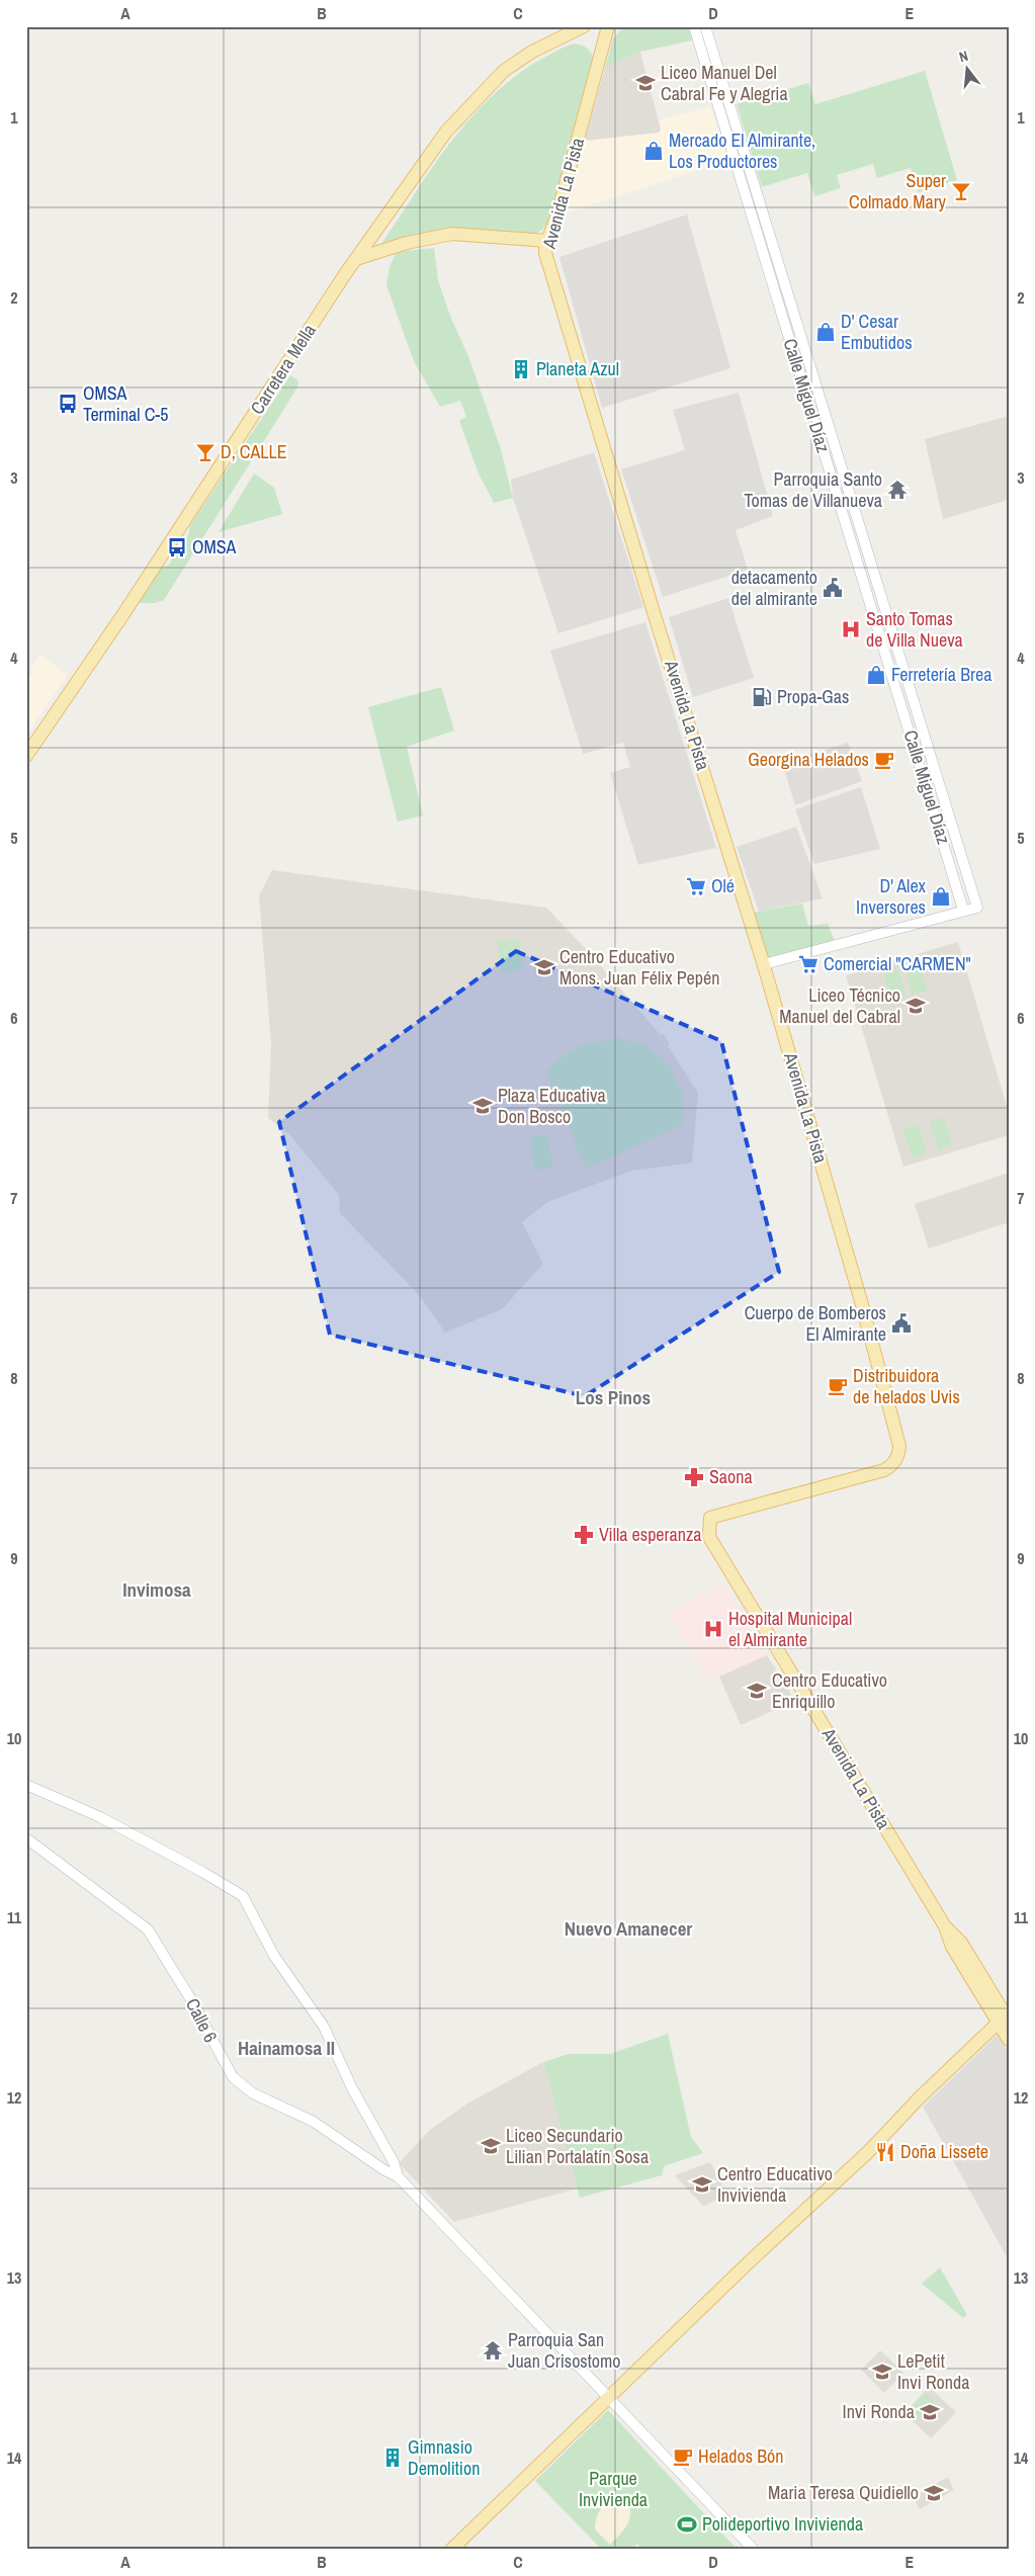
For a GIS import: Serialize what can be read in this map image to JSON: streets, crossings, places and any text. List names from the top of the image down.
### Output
{
  "streets": {
    "main road": ["Avenida La Pista", "Carretera Mella"],
    "street": ["Calle Miguel Díaz", "Calle 6"]
  },
  "districts": [
    "Los Pinos",
    "Invimosa",
    "Nuevo Amanecer",
    "Hainamosa II"
  ],
  "parks": ["Parque Invivienda"],
  "places": {
    "school or university": [
      "Liceo Manuel Del Cabral Fe y Alegria",
      "Centro Educativo Mons. Juan Félix Pepén",
      "Liceo Técnico Manuel del Cabral",
      "Plaza Educativa Don Bosco",
      "Centro Educativo Enriquillo",
      "Liceo Secundario Lilian Portalatín Sosa",
      "Centro Educativo Invivienda",
      "LePetit Invi Ronda",
      "Invi Ronda",
      "Maria Teresa Quidiello"
    ],
    "shop": [
      "Mercado El Almirante, Los Productores",
      "D' Cesar Embutidos",
      "Ferretería Brea",
      "D' Alex Inversores"
    ],
    "bar": ["Super Colmado Mary", "D, CALLE"],
    "building": ["Planeta Azul", "Gimnasio Demolition"],
    "bus stop": ["OMSA Terminal C-5", "OMSA"],
    "temple": ["Parroquia Santo Tomas de Villanueva", "Parroquia San Juan Crisostomo"],
    "public building": ["detacamento del almirante", "Cuerpo de Bomberos El Almirante"],
    "hospital": ["Santo Tomas de Villa Nueva", "Hospital Municipal el Almirante"],
    "fuel station": ["Propa-Gas"],
    "cafe": ["Georgina Helados", "Distribuidora de helados Uvis", "Helados Bón"],
    "supermarket": ["Olé", "Comercial \"CARMEN\""],
    "pharmacy": ["Saona", "Villa esperanza"],
    "restaurant": ["Doña Lissete"],
    "sports": ["Polideportivo Invivienda"]
  },
  "north": "top",
  "grid": {
    "columns": [
      "A",
      "B",
      "C",
      "D",
      "E"
    ],
    "rows": [
      "1",
      "2",
      "3",
      "4",
      "5",
      "6",
      "7",
      "8",
      "9",
      "10",
      "11",
      "12",
      "13",
      "14"
    ]
  }
}
